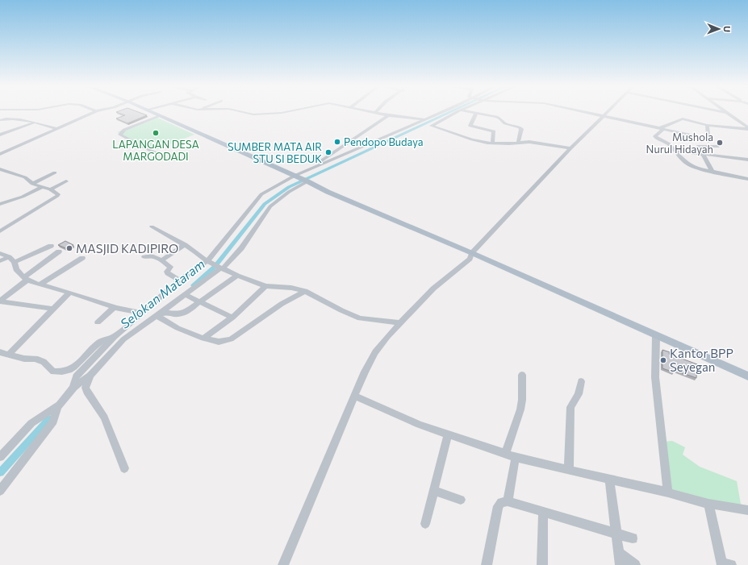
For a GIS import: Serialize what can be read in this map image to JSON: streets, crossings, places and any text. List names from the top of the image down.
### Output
{
  "water": ["Selokan Mataram"],
  "places": [
    "LAPANGAN DESA MARGODADI",
    "Pendopo Budaya",
    "Mushola Nurul Hidayah",
    "SUMBER MATA AIR STU SI BEDUK",
    "MASJID KADIPIRO",
    "Kantor BPP Seyegan"
  ],
  "north": "right"
}
